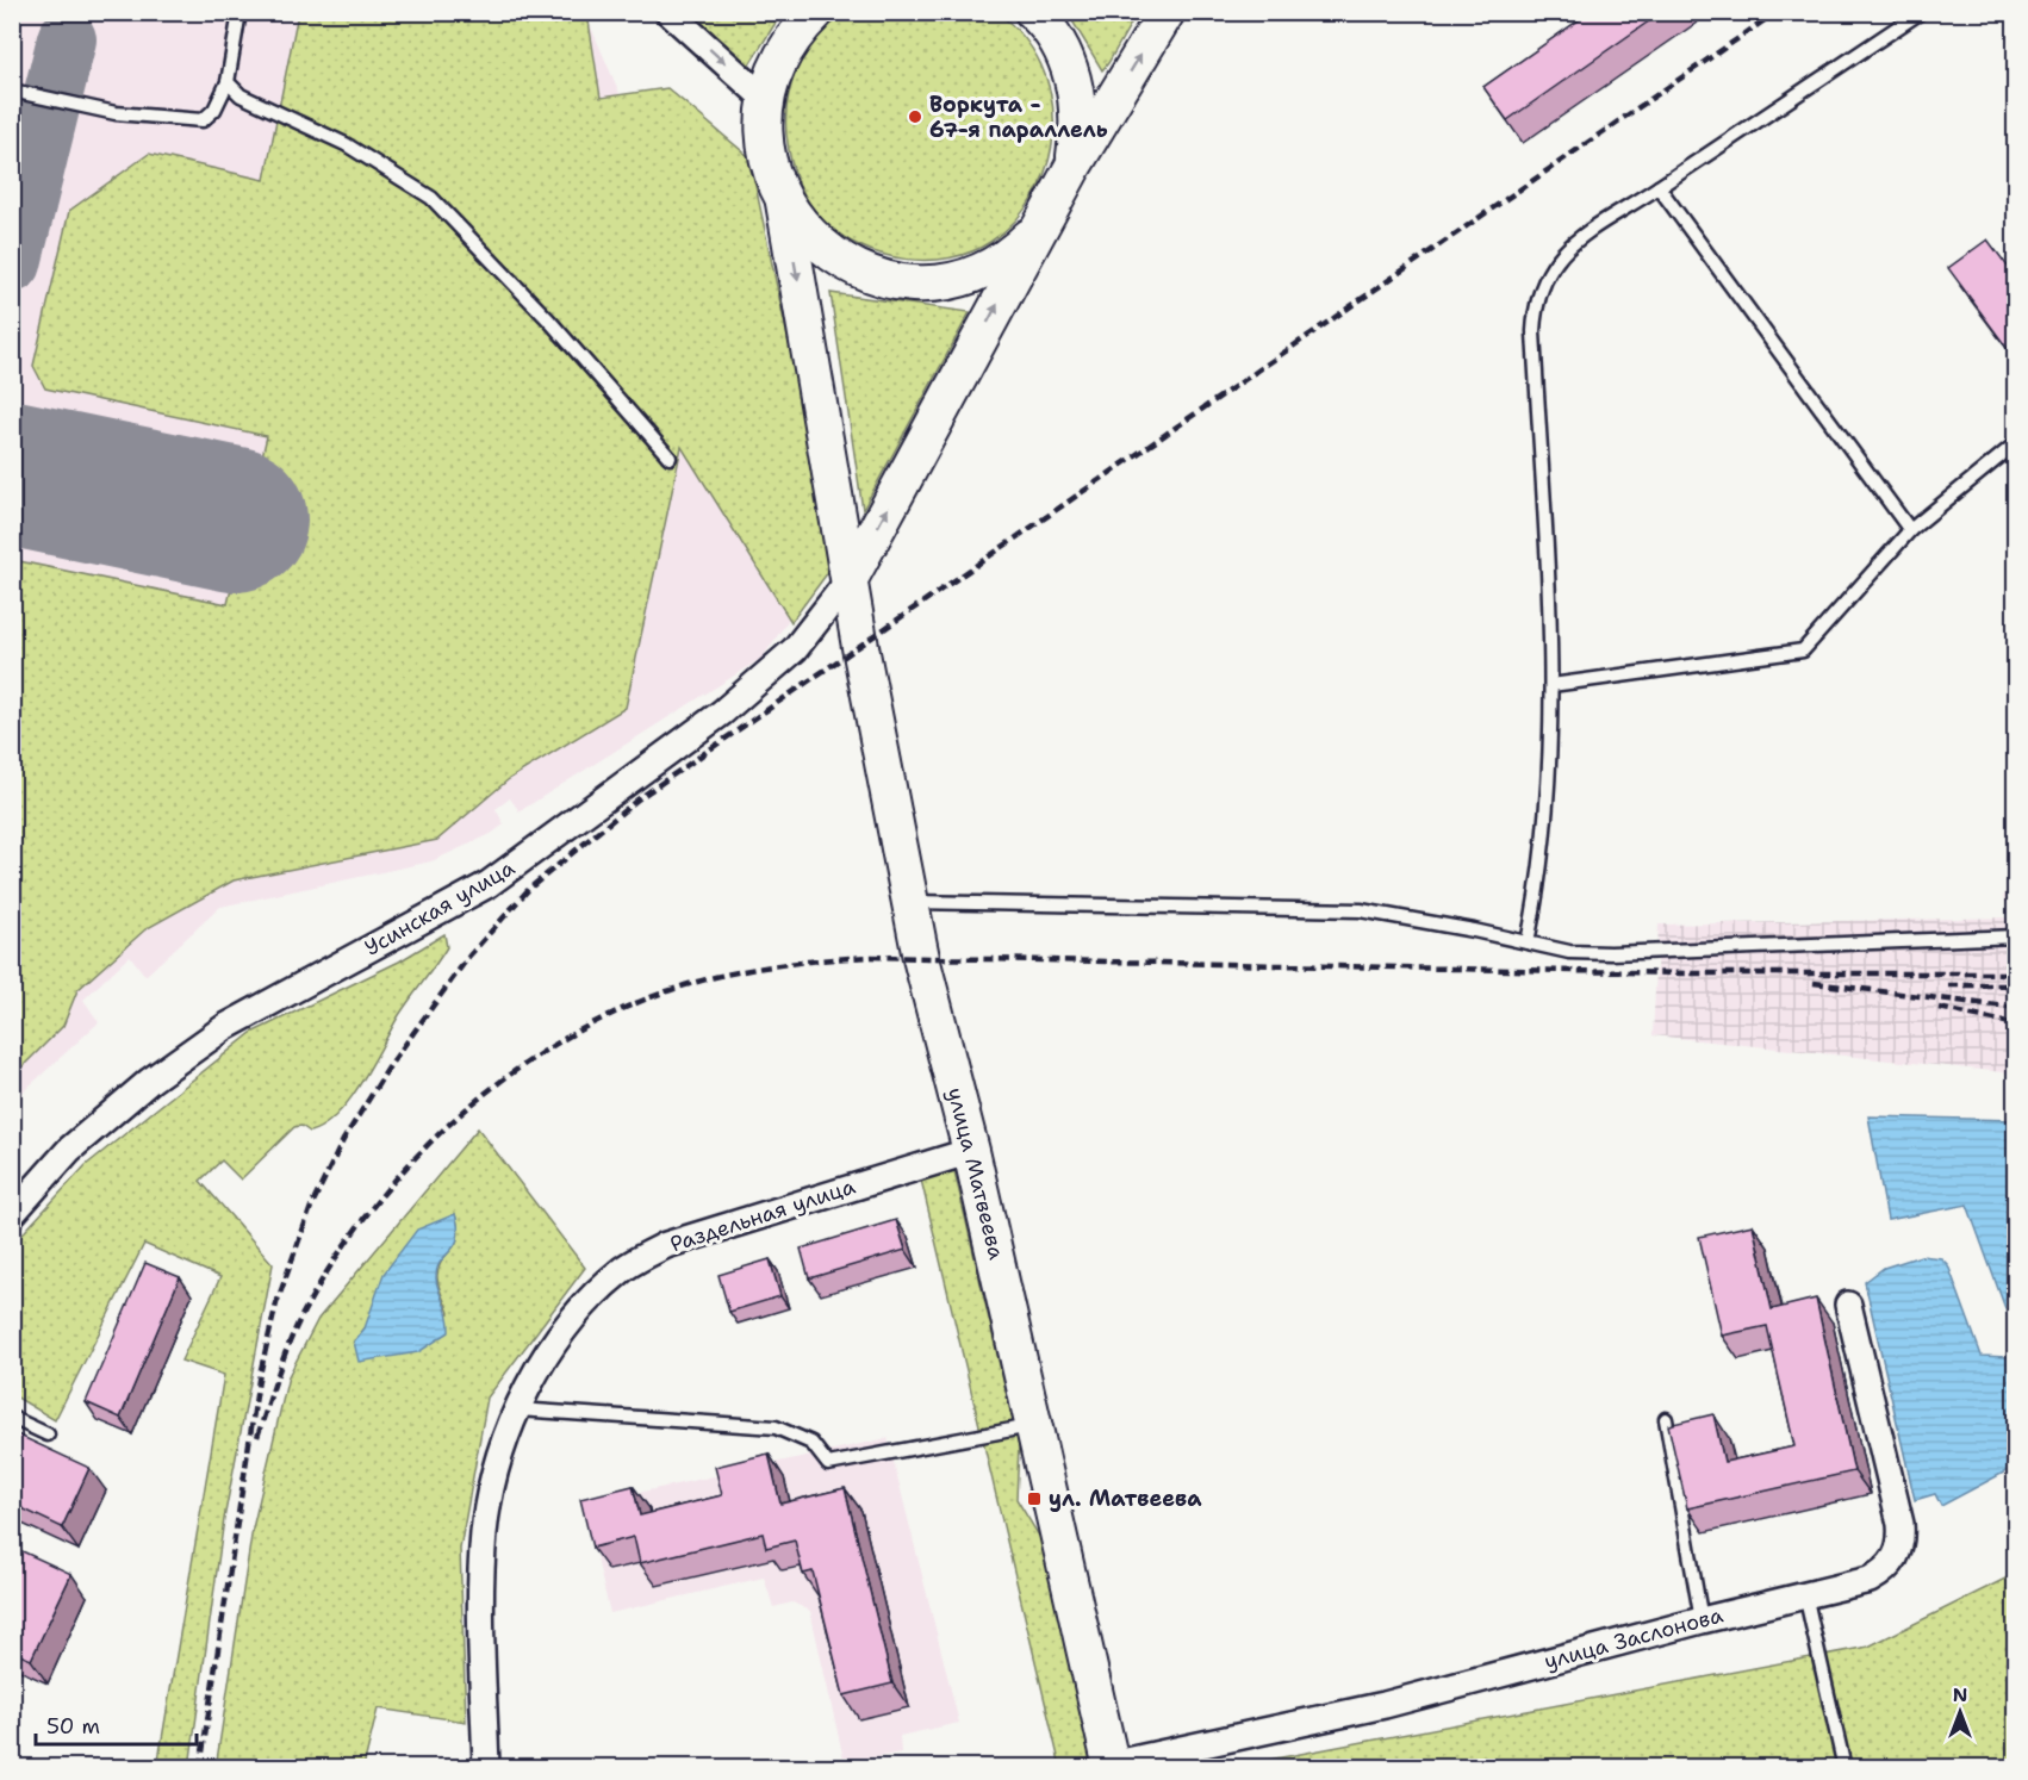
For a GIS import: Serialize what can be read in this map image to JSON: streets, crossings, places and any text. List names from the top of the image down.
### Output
{
  "streets": {
    "street": [
      "Усинская улица",
      "улица Матвеева",
      "Раздельная улица",
      "улица Заслонова"
    ]
  },
  "crossings": [
    ["Усинская улица", "улица Матвеева"],
    ["улица Матвеева", "Раздельная улица"],
    ["улица Матвеева", "улица Заслонова"]
  ],
  "places": {
    "other": ["Воркута - 67-я параллель"],
    "transit": ["ул. Матвеева"]
  },
  "scale_bar": "50 m",
  "north": "top"
}
